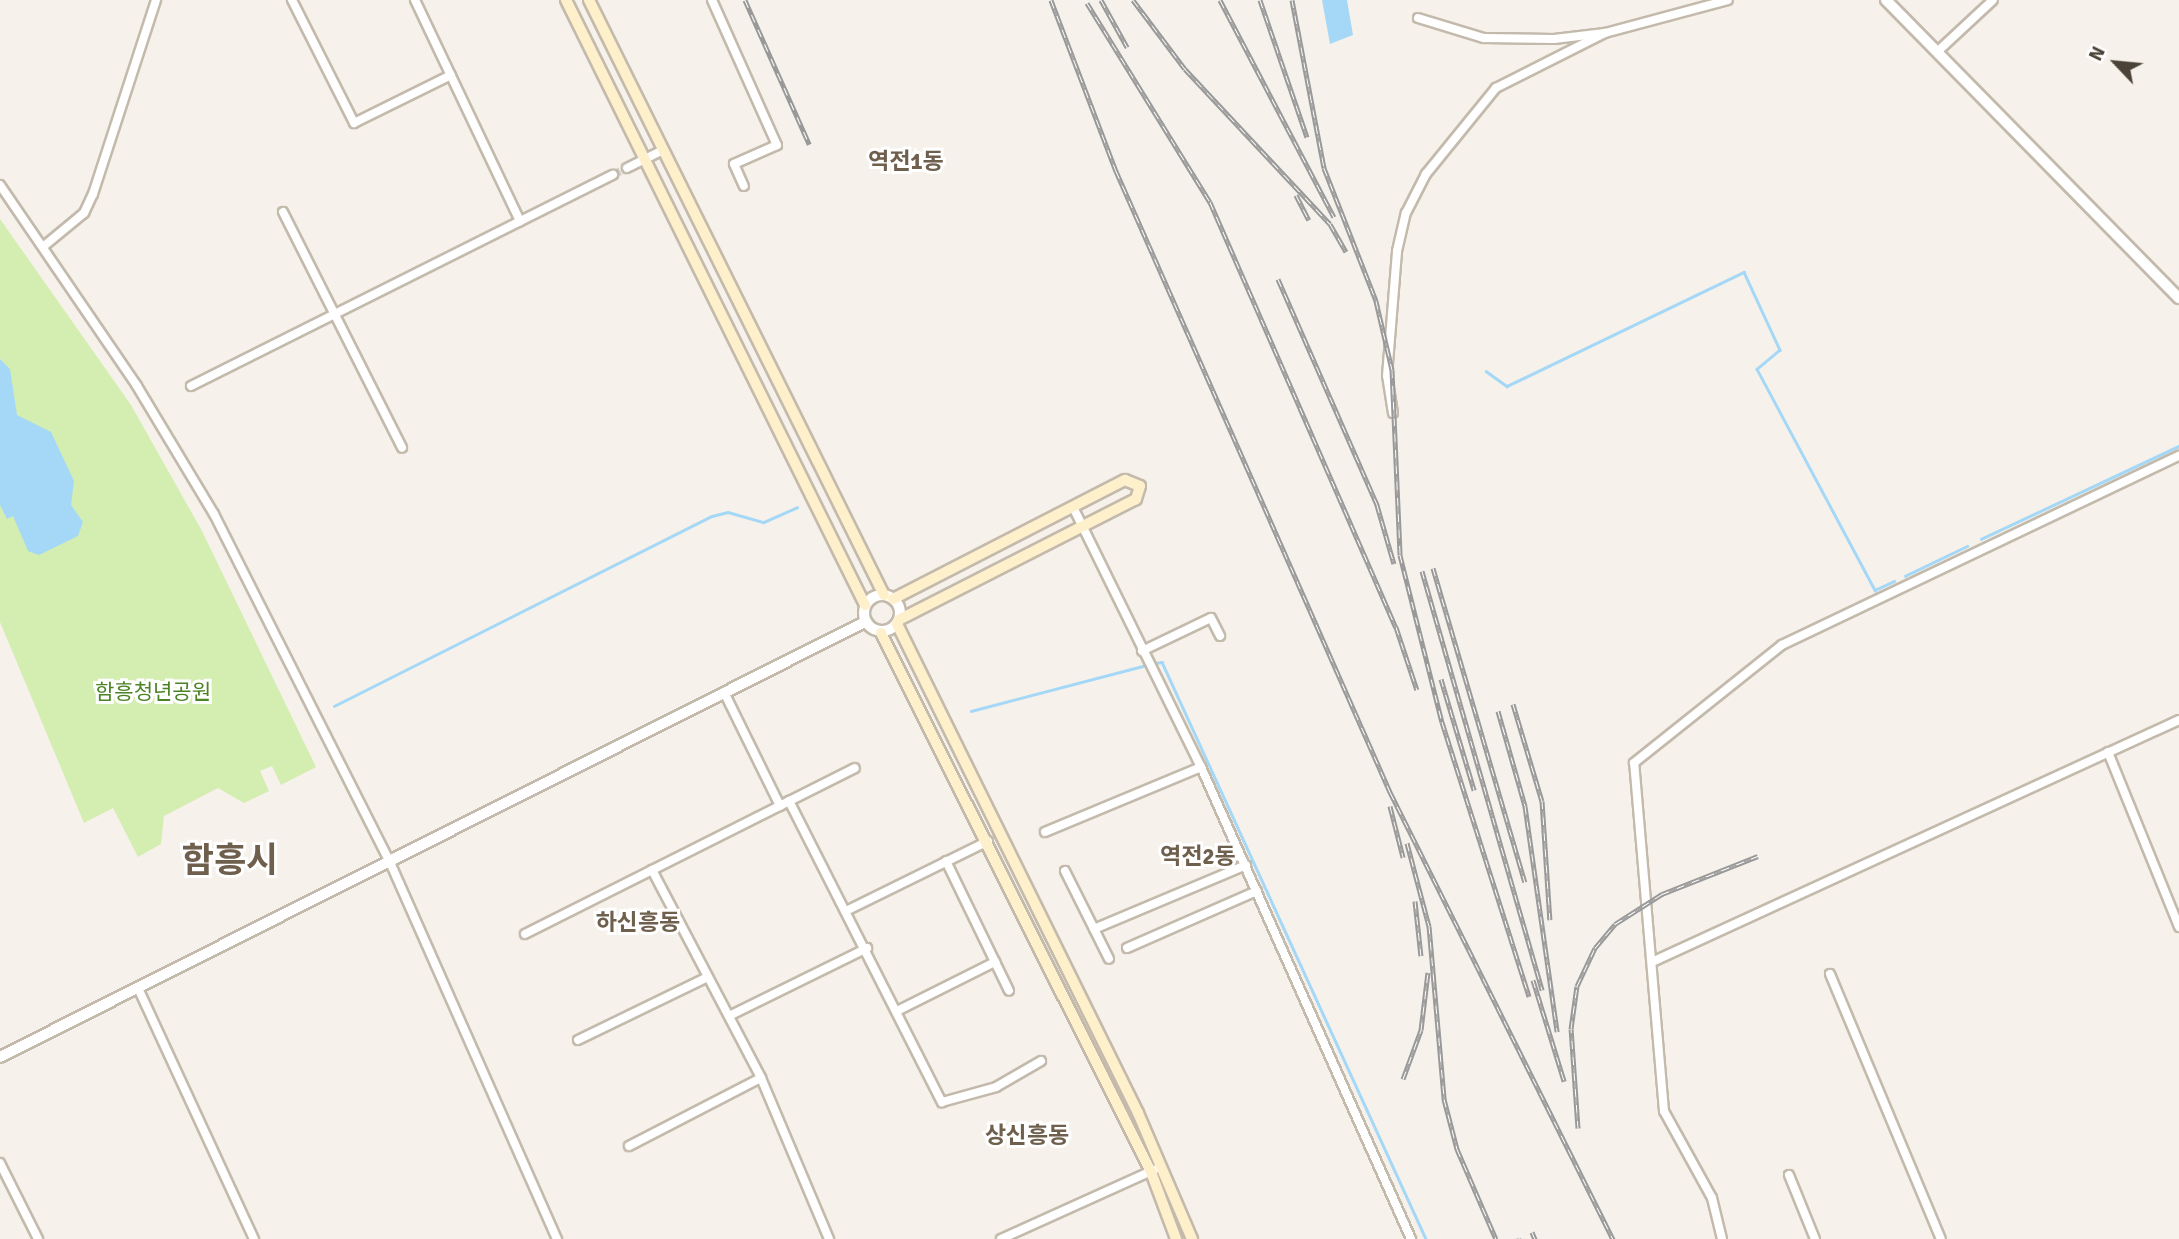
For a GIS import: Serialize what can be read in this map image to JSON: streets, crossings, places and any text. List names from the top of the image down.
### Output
{
  "districts": [
    "역전1동",
    "역전2동",
    "함흥시",
    "하신흥동",
    "상신흥동"
  ],
  "parks": ["함흥청년공원"],
  "north": "top left"
}
